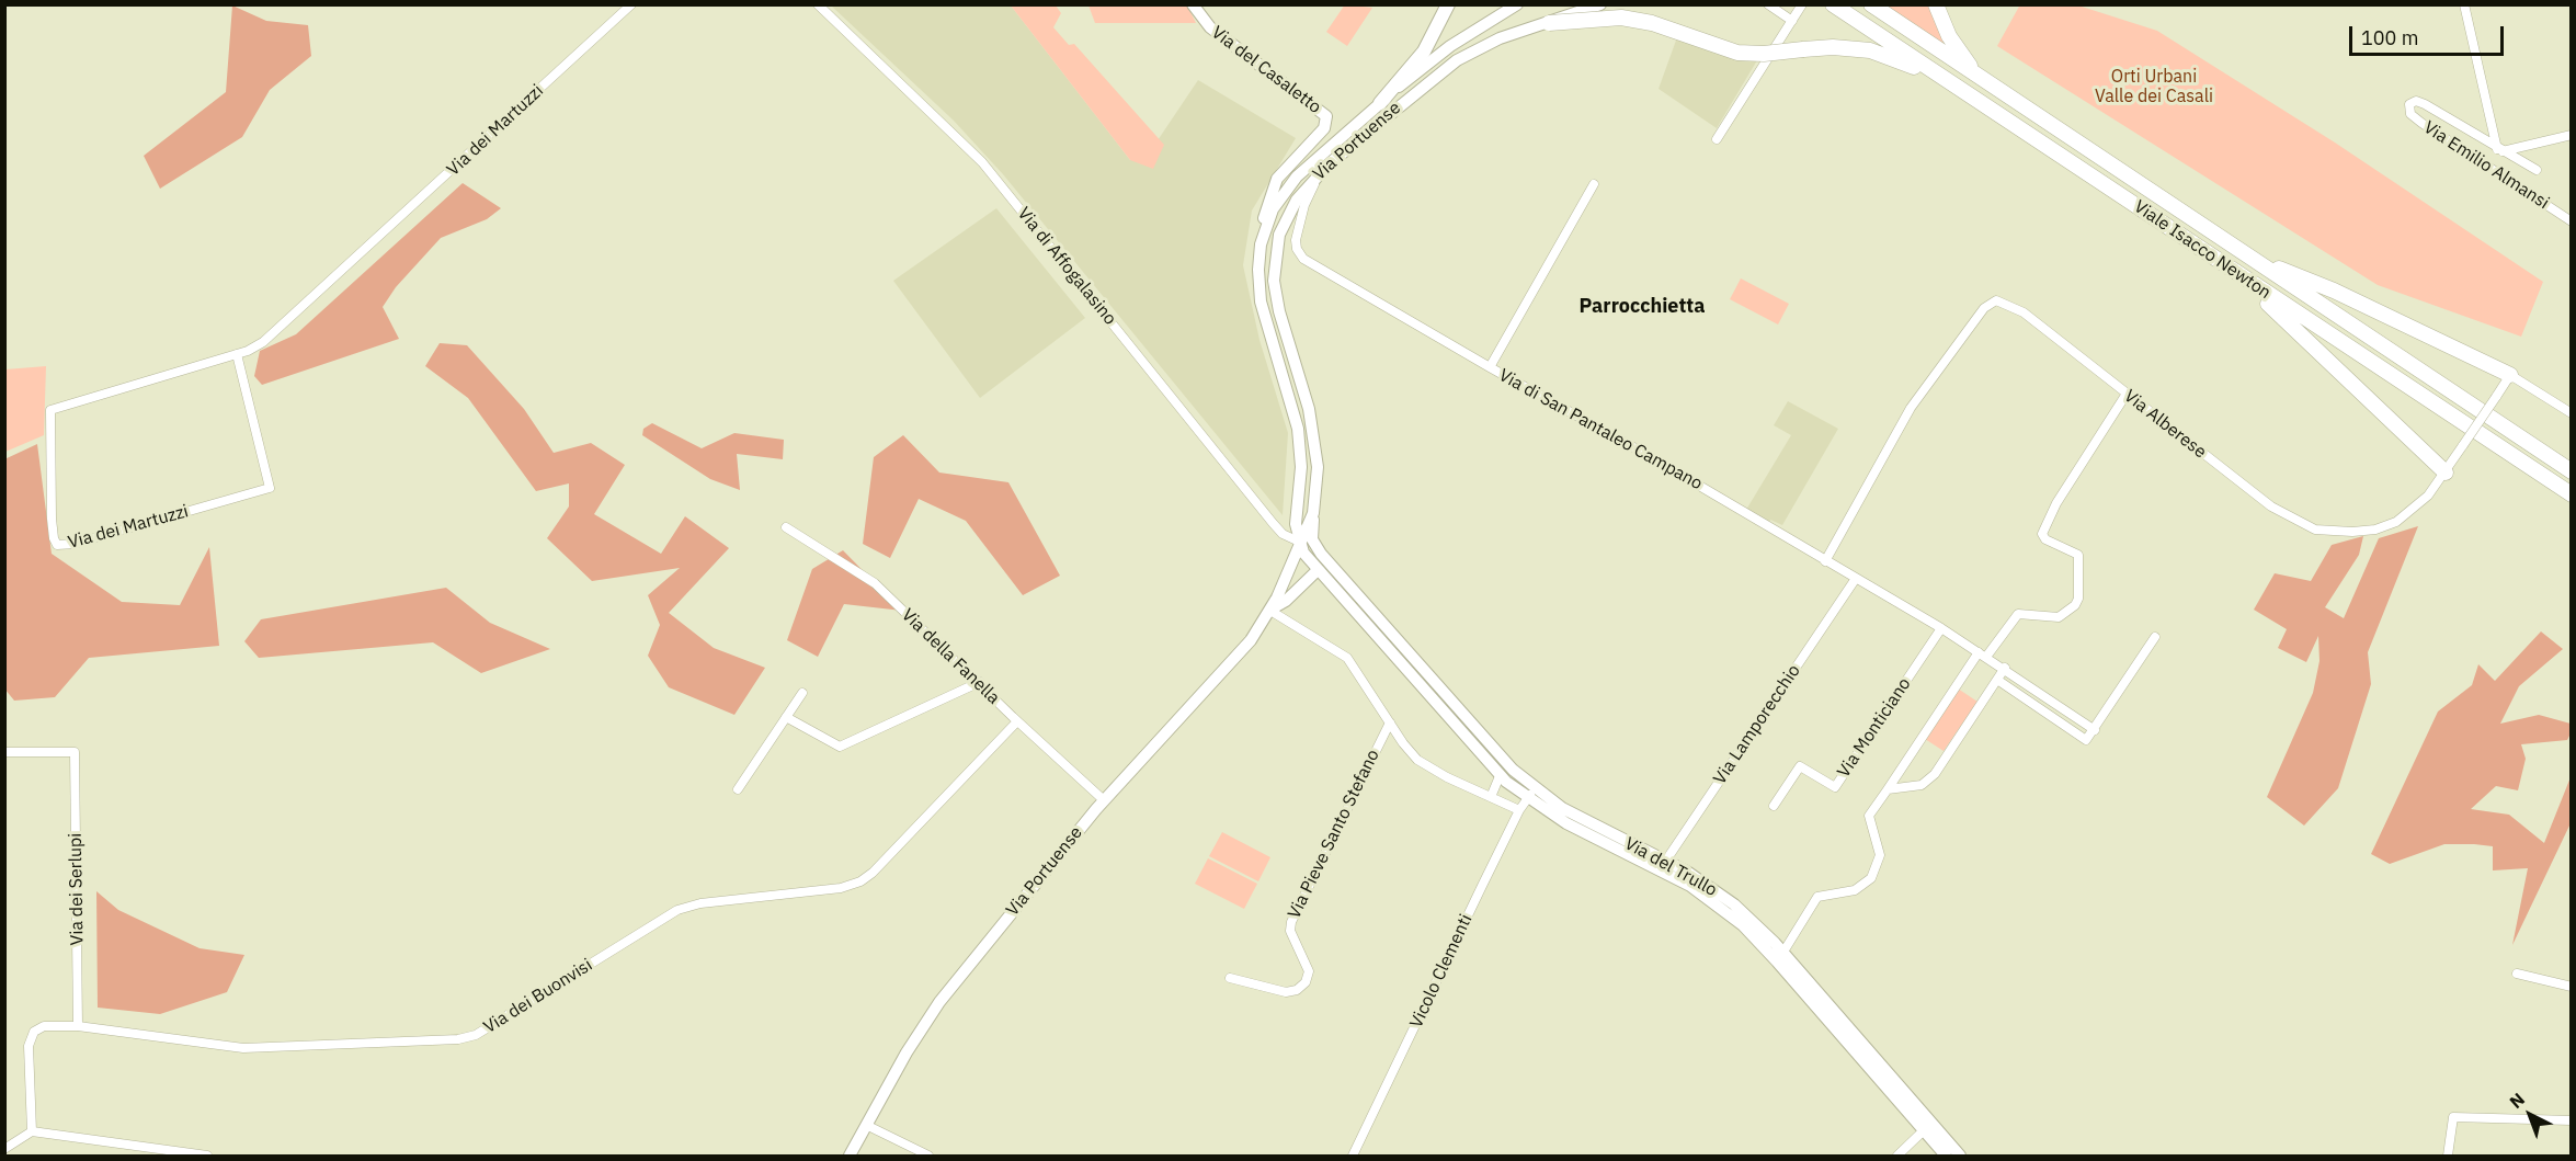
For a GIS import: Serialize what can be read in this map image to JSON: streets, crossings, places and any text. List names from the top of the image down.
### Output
{
  "streets": {
    "highway": ["Viale Isacco Newton"],
    "main road": ["Via del Casaletto", "Via Portuense", "Via del Trullo"],
    "street": [
      "Via dei Martuzzi",
      "Via Emilio Almansi",
      "Via di Affogalasino",
      "Via Alberese",
      "Via di San Pantaleo Campano",
      "Via della Fanella",
      "Via Lamporecchio",
      "Via Monticiano",
      "Via Pieve Santo Stefano",
      "Via dei Serlupi",
      "Vicolo Clementi",
      "Via dei Buonvisi"
    ]
  },
  "crossings": [
    ["Via del Casaletto", "Via Portuense"],
    ["Via Portuense", "Via di Affogalasino"],
    ["Via Portuense", "Via di San Pantaleo Campano"],
    ["Via Portuense", "Via della Fanella"],
    ["Via Portuense", "Via del Trullo"],
    ["Via di Affogalasino", "Via del Trullo"],
    ["Via Alberese", "Via di San Pantaleo Campano"],
    ["Via di San Pantaleo Campano", "Via Lamporecchio"],
    ["Via di San Pantaleo Campano", "Via Monticiano"],
    ["Via della Fanella", "Via dei Buonvisi"],
    ["Via Lamporecchio", "Via del Trullo"],
    ["Via del Trullo", "Vicolo Clementi"],
    ["Via dei Serlupi", "Via dei Buonvisi"]
  ],
  "districts": ["Parrocchietta"],
  "parks": ["Orti Urbani Valle dei Casali"],
  "scale_bar": "100 m",
  "north": "top left"
}
